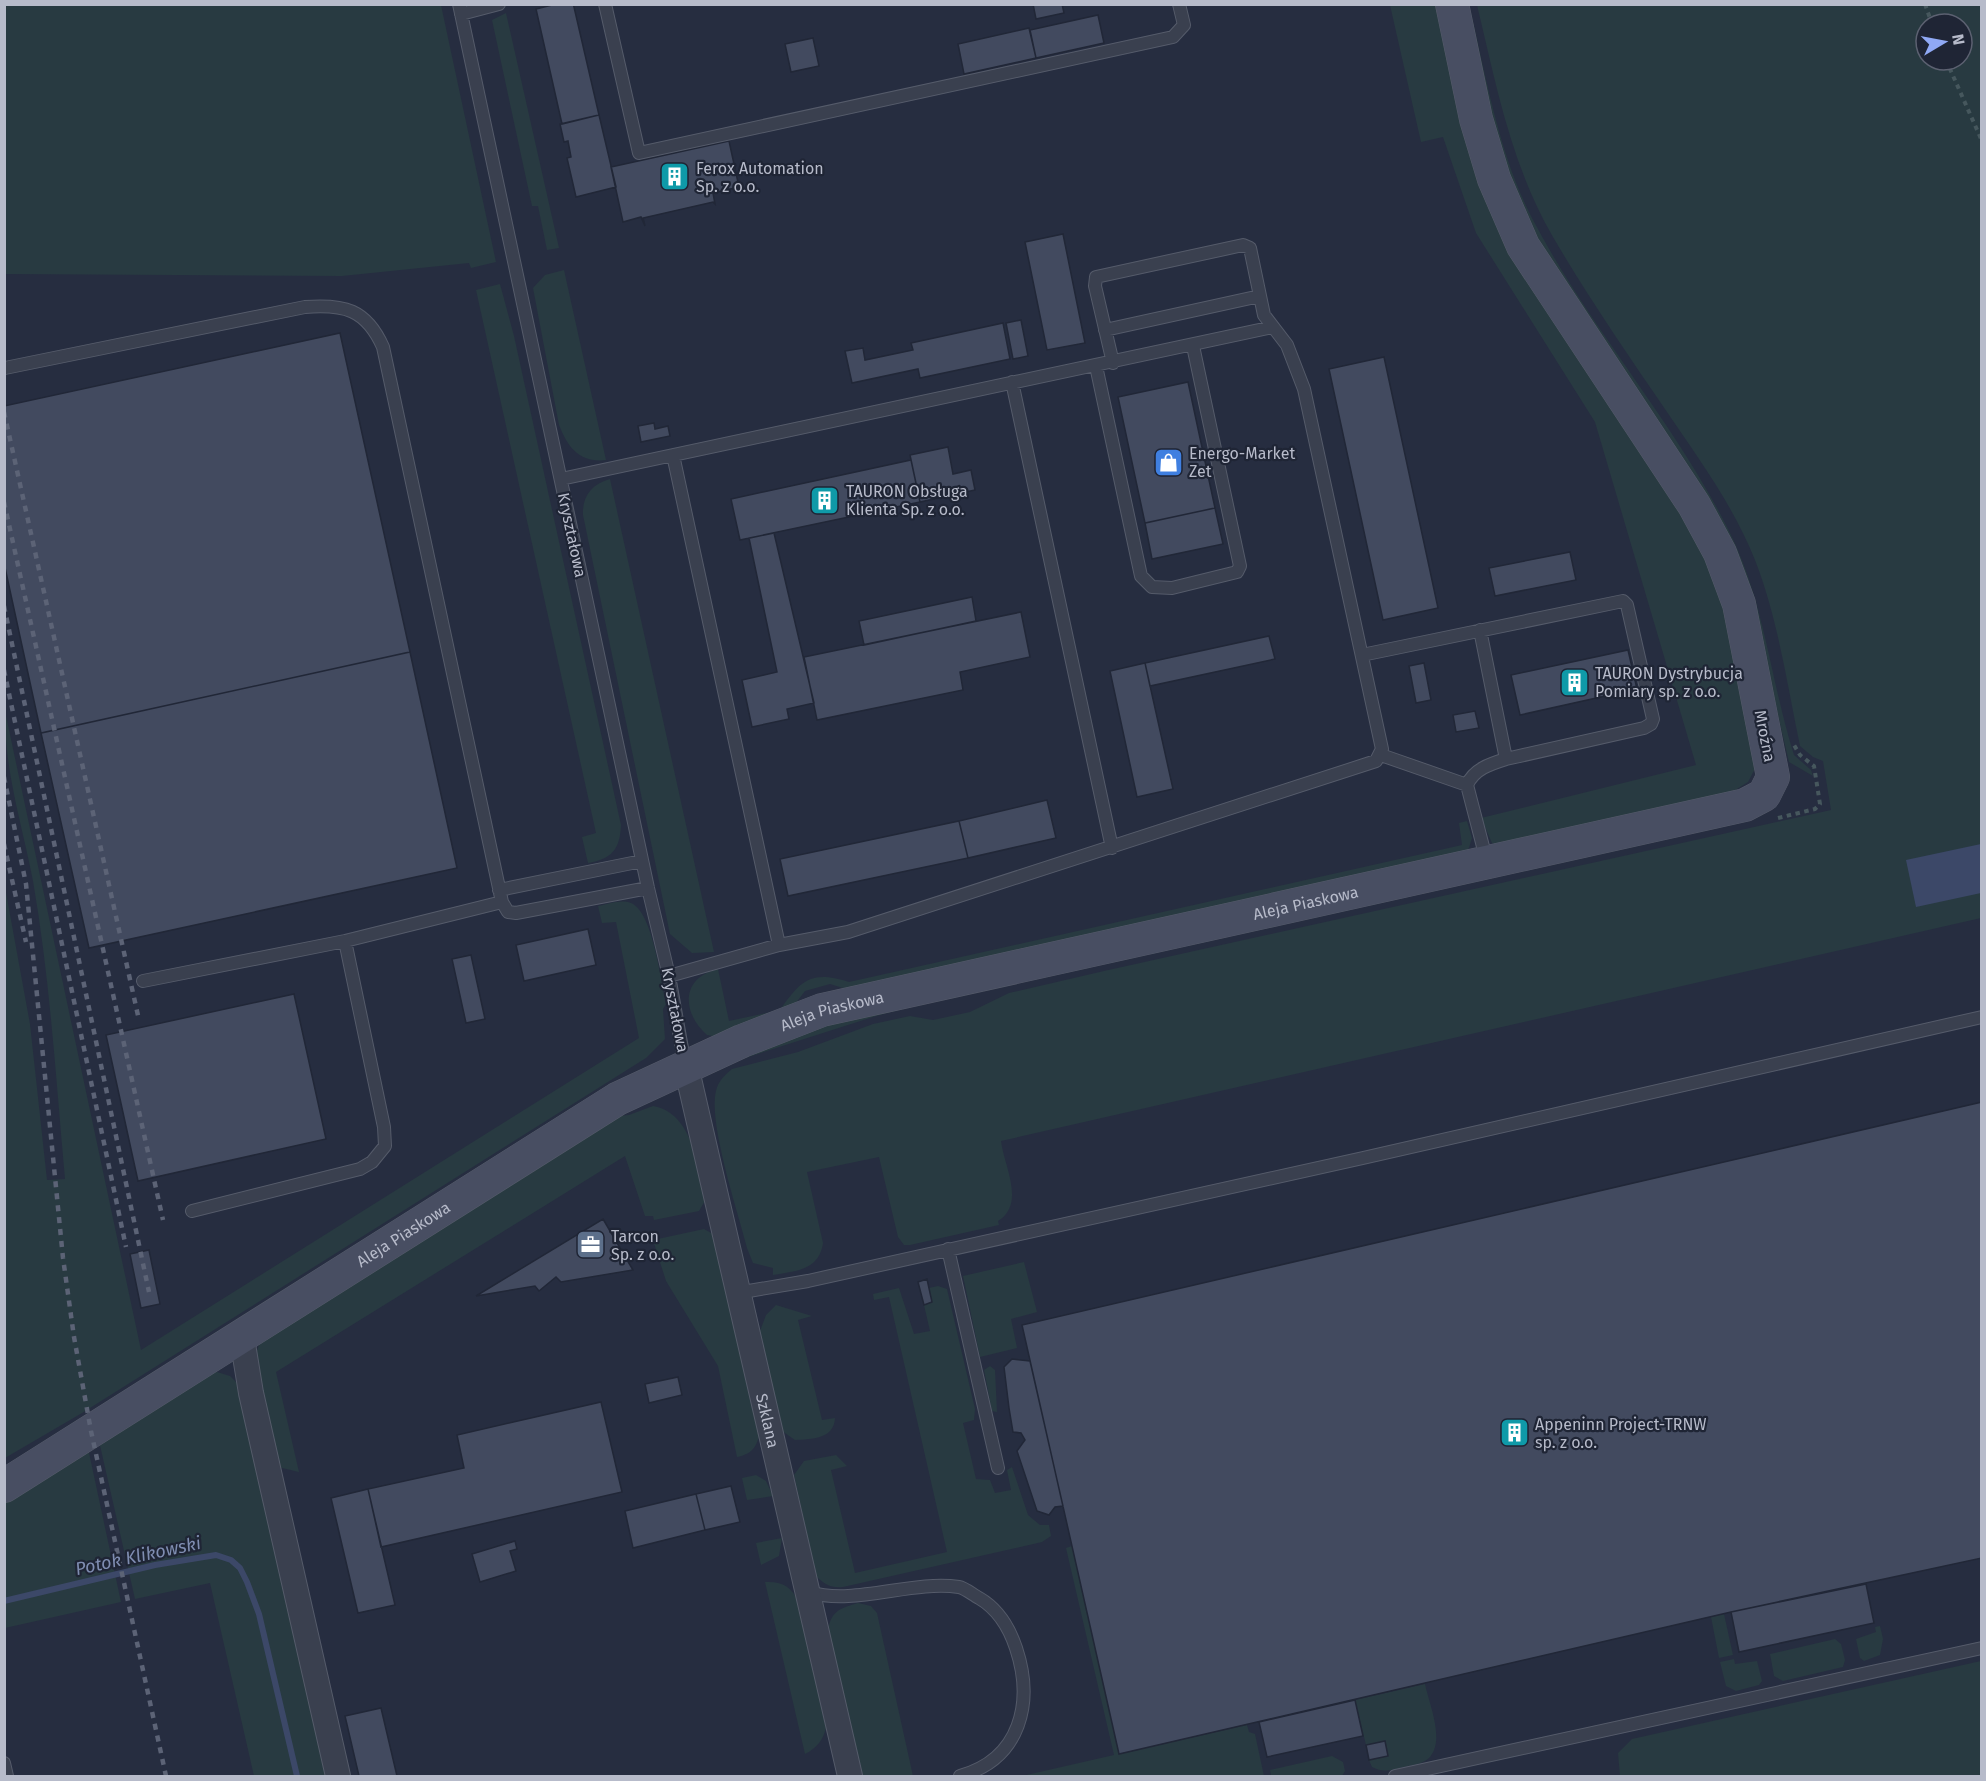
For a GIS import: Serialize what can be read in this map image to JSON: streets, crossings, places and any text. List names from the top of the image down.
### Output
{
  "streets": {
    "main road": ["Mroźna", "Aleja Piaskowa"],
    "street": ["Szklana"],
    "lane": ["Kryształowa"]
  },
  "crossings": [
    ["Kryształowa", "Aleja Piaskowa"],
    ["Kryształowa", "Szklana"],
    ["Mroźna", "Aleja Piaskowa"],
    ["Aleja Piaskowa", "Szklana"]
  ],
  "water": ["Potok Klikowski"],
  "places": {
    "building": [
      "Ferox Automation Sp. z o.o.",
      "TAURON Obsługa Klienta Sp. z o.o.",
      "TAURON Dystrybucja Pomiary sp. z o.o.",
      "Appeninn Project-TRNW sp. z o.o."
    ],
    "shop": ["Energo-Market Zet"],
    "office": ["Tarcon Sp. z o.o."]
  },
  "north": "right"
}
